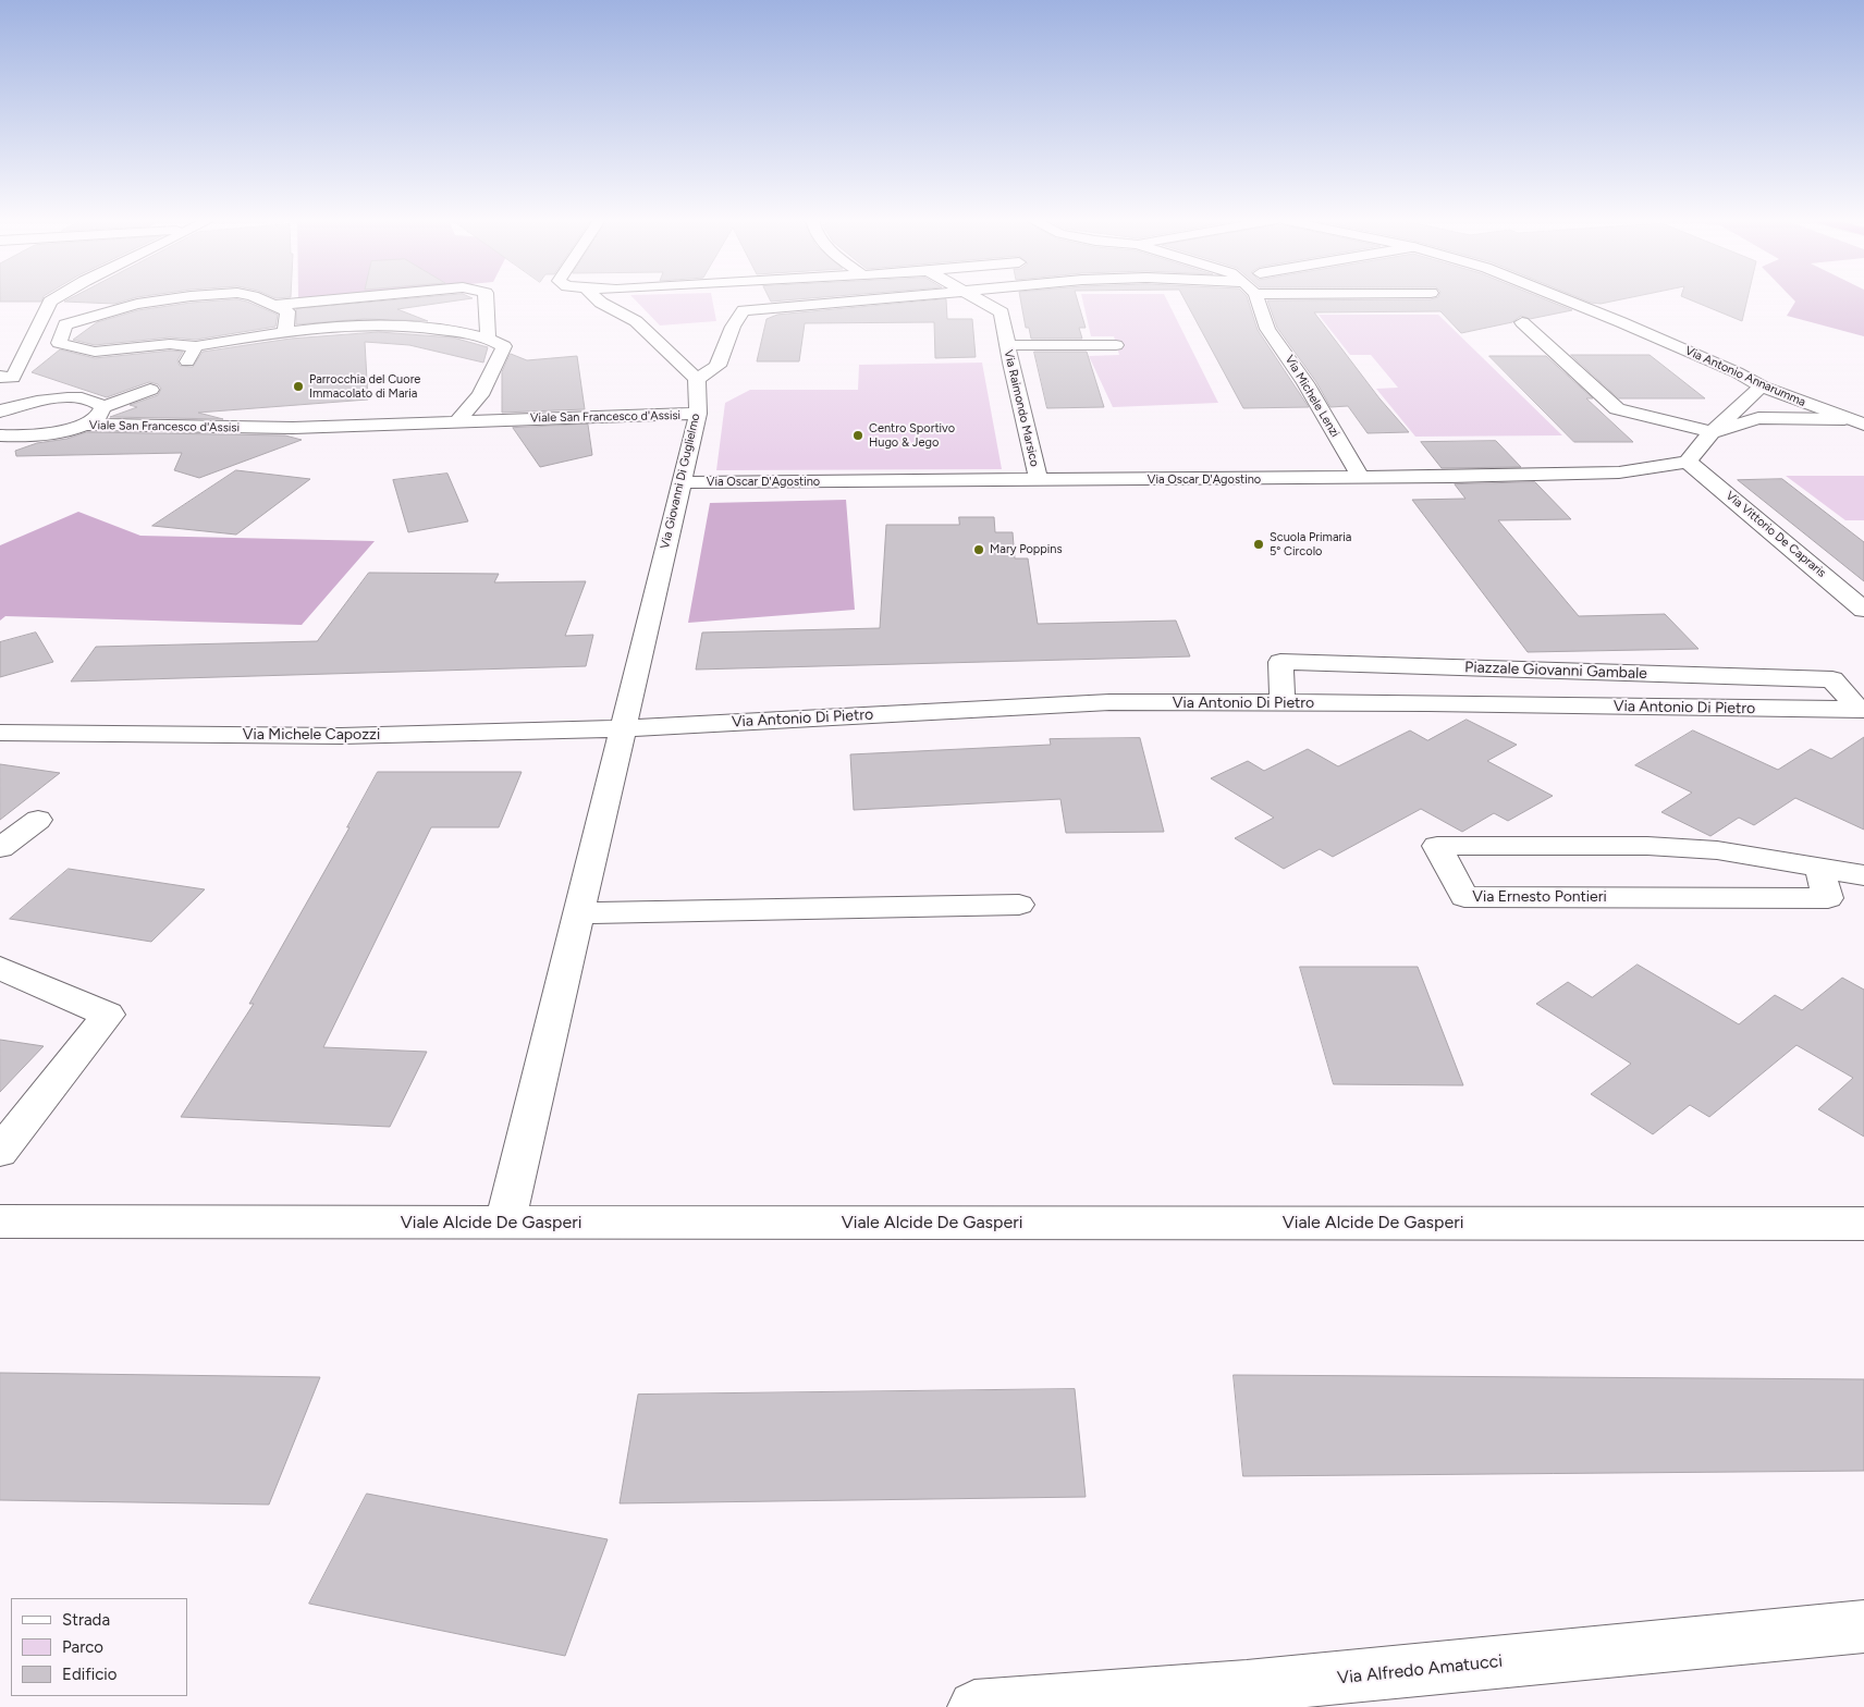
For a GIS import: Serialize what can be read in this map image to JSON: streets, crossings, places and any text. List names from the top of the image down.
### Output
{
  "streets": {
    "street": [
      "Via Antonio Annarumma",
      "Via Michele Lenzi",
      "Via Raimondo Marsico",
      "Viale San Francesco d'Assisi",
      "Via Oscar D'Agostino",
      "Via Giovanni Di Guglielmo",
      "Via Vittorio De Capraris",
      "Piazzale Giovanni Gambale",
      "Via Antonio Di Pietro",
      "Via Michele Capozzi",
      "Via Ernesto Pontieri",
      "Viale Alcide De Gasperi",
      "Via Alfredo Amatucci"
    ]
  },
  "crossings": [
    ["Via Michele Lenzi", "Via Oscar D'Agostino"],
    ["Via Raimondo Marsico", "Via Oscar D'Agostino"],
    ["Viale San Francesco d'Assisi", "Via Giovanni Di Guglielmo"],
    ["Via Oscar D'Agostino", "Via Giovanni Di Guglielmo"],
    ["Via Oscar D'Agostino", "Via Vittorio De Capraris"],
    ["Via Giovanni Di Guglielmo", "Via Antonio Di Pietro"],
    ["Via Giovanni Di Guglielmo", "Via Michele Capozzi"],
    ["Via Giovanni Di Guglielmo", "Viale Alcide De Gasperi"],
    ["Piazzale Giovanni Gambale", "Via Antonio Di Pietro"],
    ["Via Antonio Di Pietro", "Via Michele Capozzi"]
  ],
  "places": [
    "Parrocchia del Cuore Immacolato di Maria",
    "Centro Sportivo Hugo & Jego",
    "Scuola Primaria 5° Circolo",
    "Mary Poppins"
  ],
  "legend": ["Strada", "Parco", "Edificio"]
}
